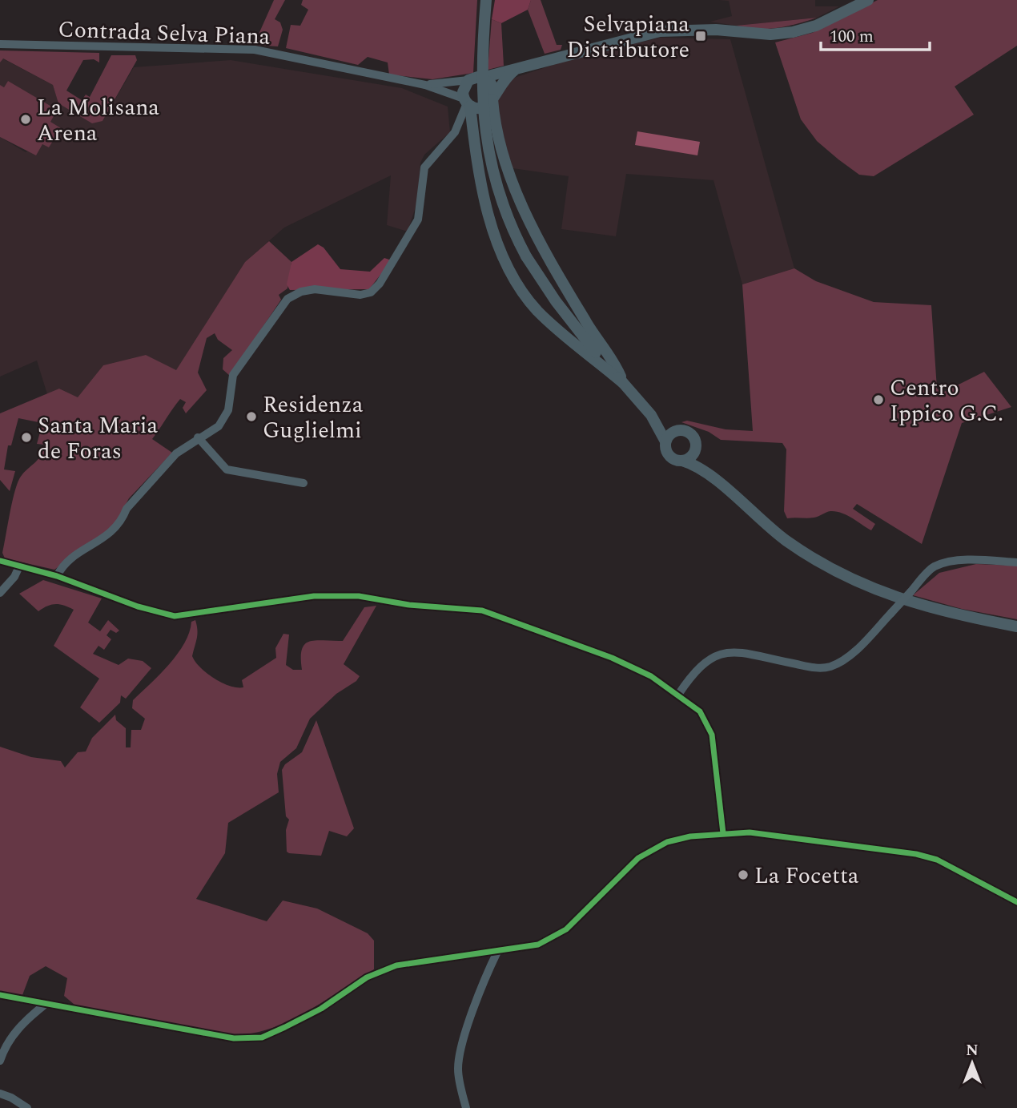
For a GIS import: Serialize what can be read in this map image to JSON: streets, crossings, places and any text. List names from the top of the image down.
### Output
{
  "streets": {
    "street": ["Contrada Selva Piana"]
  },
  "places": {
    "transit": ["Selvapiana Distributore"],
    "other": [
      "La Molisana Arena",
      "Centro Ippico G.C.",
      "Residenza Guglielmi",
      "Santa Maria de Foras",
      "La Focetta"
    ]
  },
  "scale_bar": "100 m",
  "north": "top"
}
